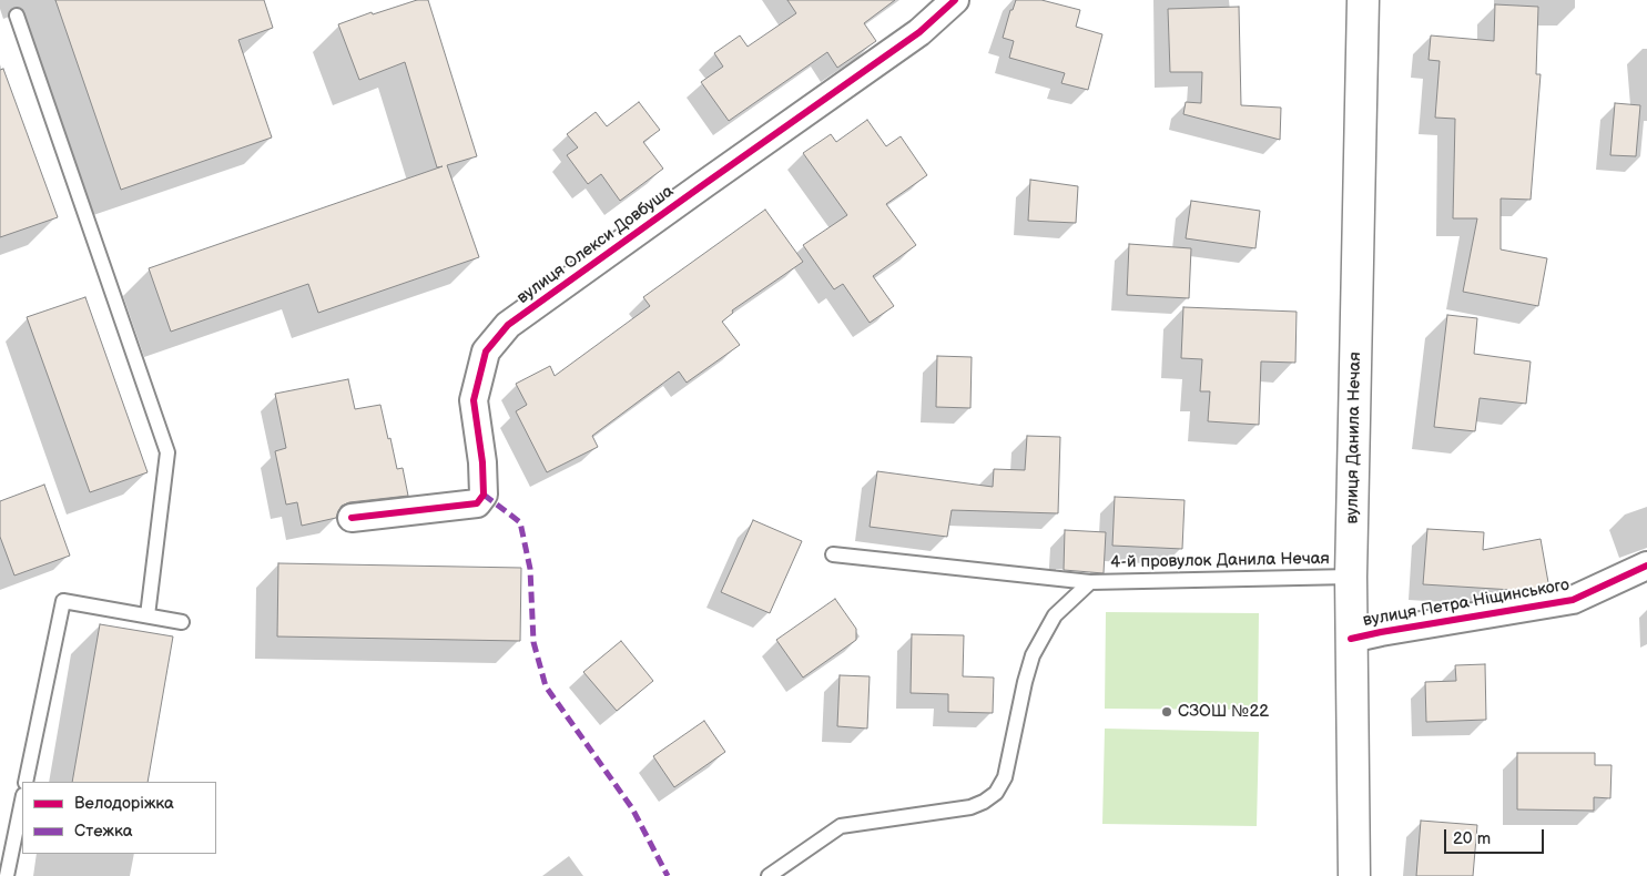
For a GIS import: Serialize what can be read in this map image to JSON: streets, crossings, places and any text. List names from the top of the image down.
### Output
{
  "streets": {
    "main road": ["вулиця Данила Нечая"],
    "street": ["вулиця Олекси Довбуша", "вулиця Петра Ніщинського"],
    "lane": ["4-й провулок Данила Нечая"]
  },
  "crossings": [
    ["вулиця Данила Нечая", "4-й провулок Данила Нечая"],
    ["вулиця Данила Нечая", "вулиця Петра Ніщинського"]
  ],
  "places": ["СЗОШ №22"],
  "legend": ["Велодоріжка", "Стежка"],
  "scale_bar": "20 m"
}
